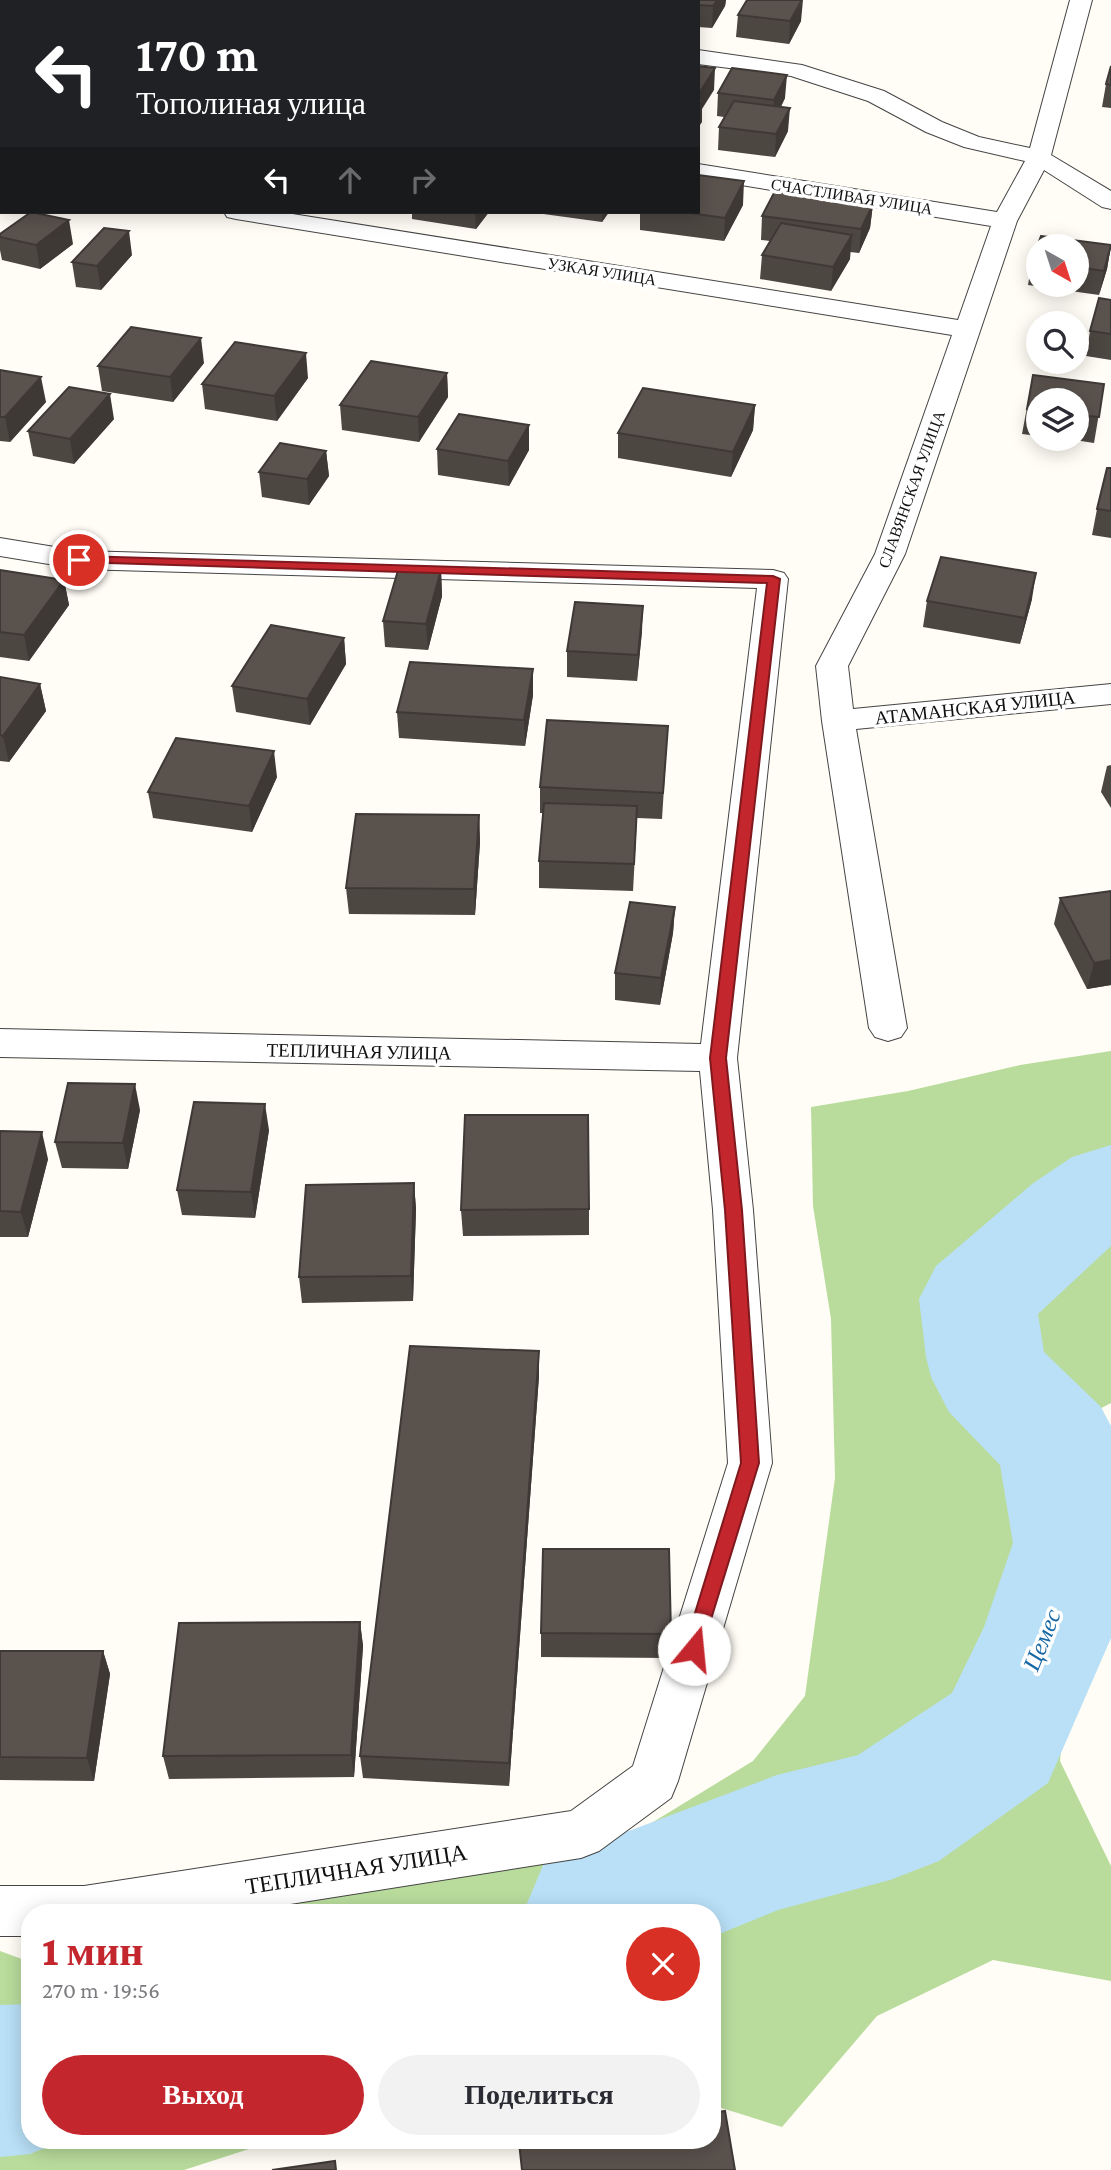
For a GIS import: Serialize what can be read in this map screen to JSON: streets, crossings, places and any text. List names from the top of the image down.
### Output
{
  "streets": {
    "street": [
      "СЧАСТЛИВАЯ УЛИЦА",
      "УЗКАЯ УЛИЦА",
      "СЛАВЯНСКАЯ УЛИЦА",
      "АТАМАНСКАЯ УЛИЦА",
      "ТЕПЛИЧНАЯ УЛИЦА"
    ]
  },
  "crossings": [
    ["СЧАСТЛИВАЯ УЛИЦА", "СЛАВЯНСКАЯ УЛИЦА"],
    ["УЗКАЯ УЛИЦА", "СЛАВЯНСКАЯ УЛИЦА"],
    ["СЛАВЯНСКАЯ УЛИЦА", "АТАМАНСКАЯ УЛИЦА"]
  ],
  "water": ["Цемес"],
  "north": "bottom right",
  "page": {
    "turn": ["170 m", "Тополиная улица"],
    "heading": ["1 мин", "270 m · 19:56"],
    "buttons": ["Выход", "Поделиться"]
  }
}
